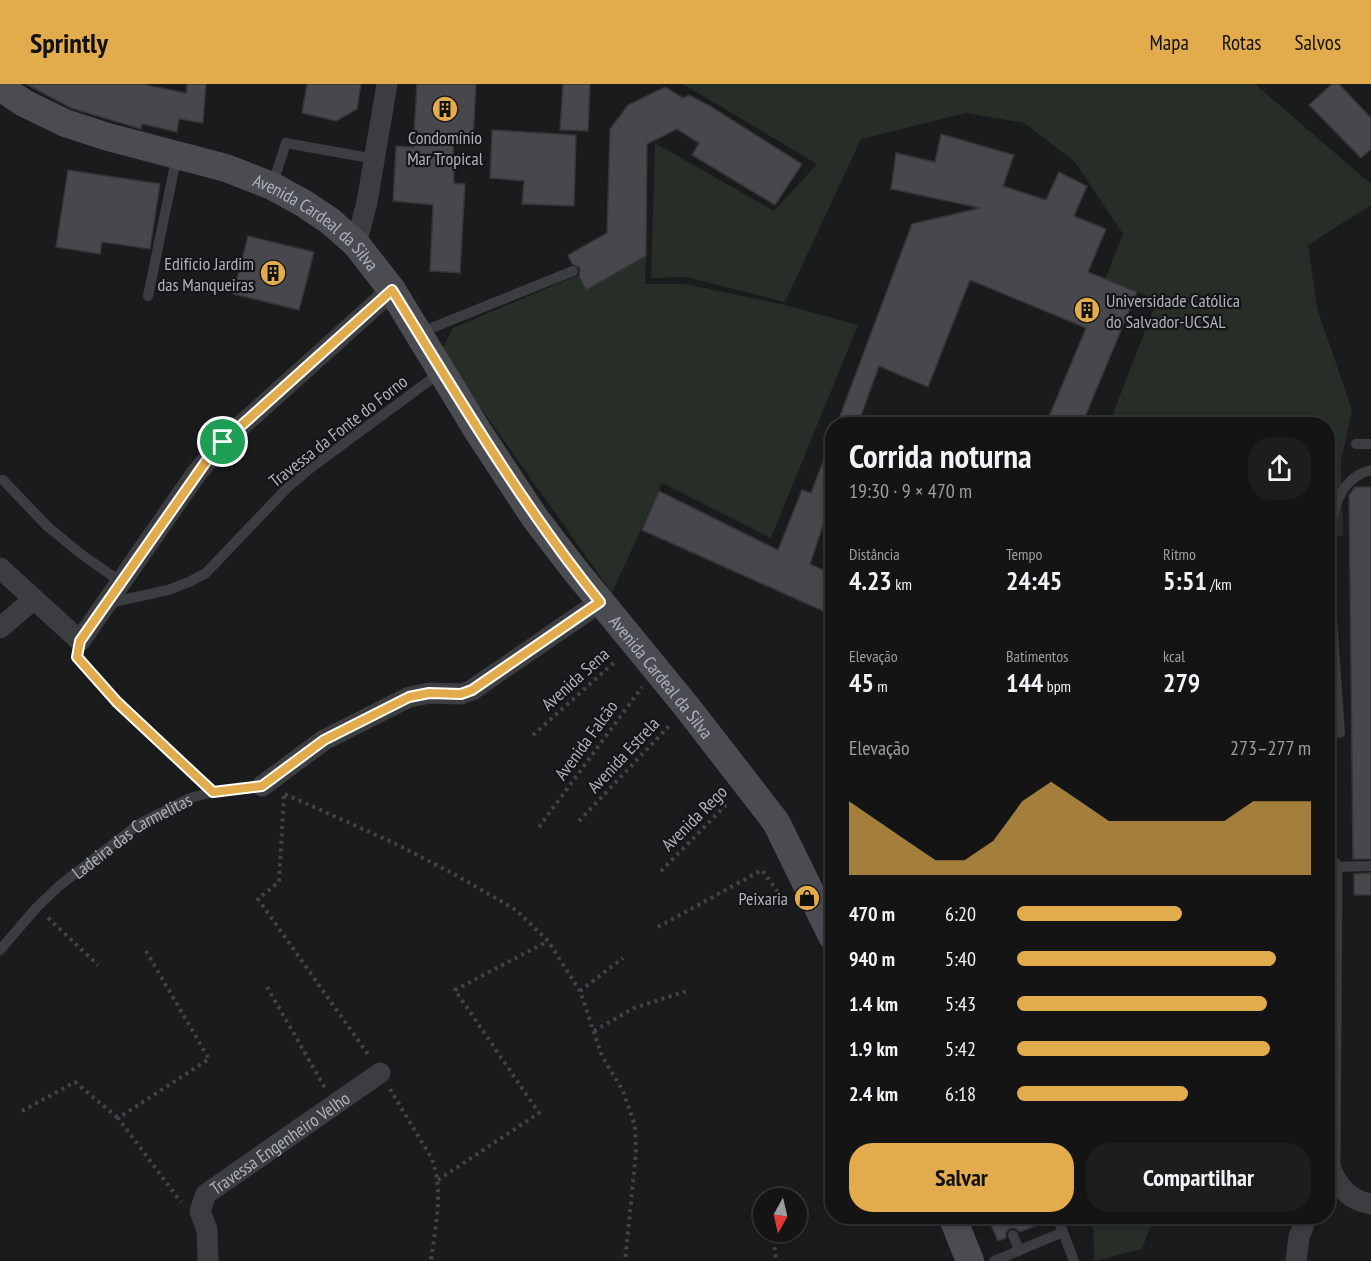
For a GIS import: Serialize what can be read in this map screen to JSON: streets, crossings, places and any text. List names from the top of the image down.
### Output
{
  "streets": {
    "main road": ["Avenida Cardeal da Silva"],
    "street": ["Ladeira das Carmelitas", "Travessa Engenheiro Velho"],
    "lane": ["Travessa da Fonte do Forno"],
    "path": [
      "Avenida Sena",
      "Avenida Falcão",
      "Avenida Estrela",
      "Avenida Rego"
    ]
  },
  "crossings": [
    ["Avenida Cardeal da Silva", "Travessa da Fonte do Forno"],
    ["Avenida Cardeal da Silva", "Avenida Sena"],
    ["Avenida Cardeal da Silva", "Avenida Falcão"],
    ["Avenida Cardeal da Silva", "Avenida Estrela"],
    ["Avenida Cardeal da Silva", "Avenida Rego"],
    ["Avenida Cardeal da Silva", "Ladeira das Carmelitas"]
  ],
  "places": {
    "building": ["Condomínio Mar Tropical", "Edifício Jardim das Manqueiras", "Universidade Católica do Salvador-UCSAL"],
    "shop": ["Peixaria"]
  },
  "north": "bottom",
  "page": {
    "header": "Sprintly",
    "nav": ["Mapa", "Rotas", "Salvos"],
    "heading": ["Corrida noturna", "19:30 · 9 × 470 m"],
    "stats": [
      ["Distância", "4.23 km"],
      ["Tempo", "24:45"],
      ["Ritmo", "5:51 /km"],
      ["Elevação", "45 m"],
      ["Batimentos", "144 bpm"],
      ["kcal", "279"]
    ],
    "chart": ["Elevação", "273–277 m"],
    "list": [
      {
        "name": "470 m",
        "note": "6:20"
      },
      {
        "name": "940 m",
        "note": "5:40"
      },
      {
        "name": "1.4 km",
        "note": "5:43"
      },
      {
        "name": "1.9 km",
        "note": "5:42"
      },
      {
        "name": "2.4 km",
        "note": "6:18"
      }
    ],
    "buttons": ["Salvar", "Compartilhar"]
  }
}
